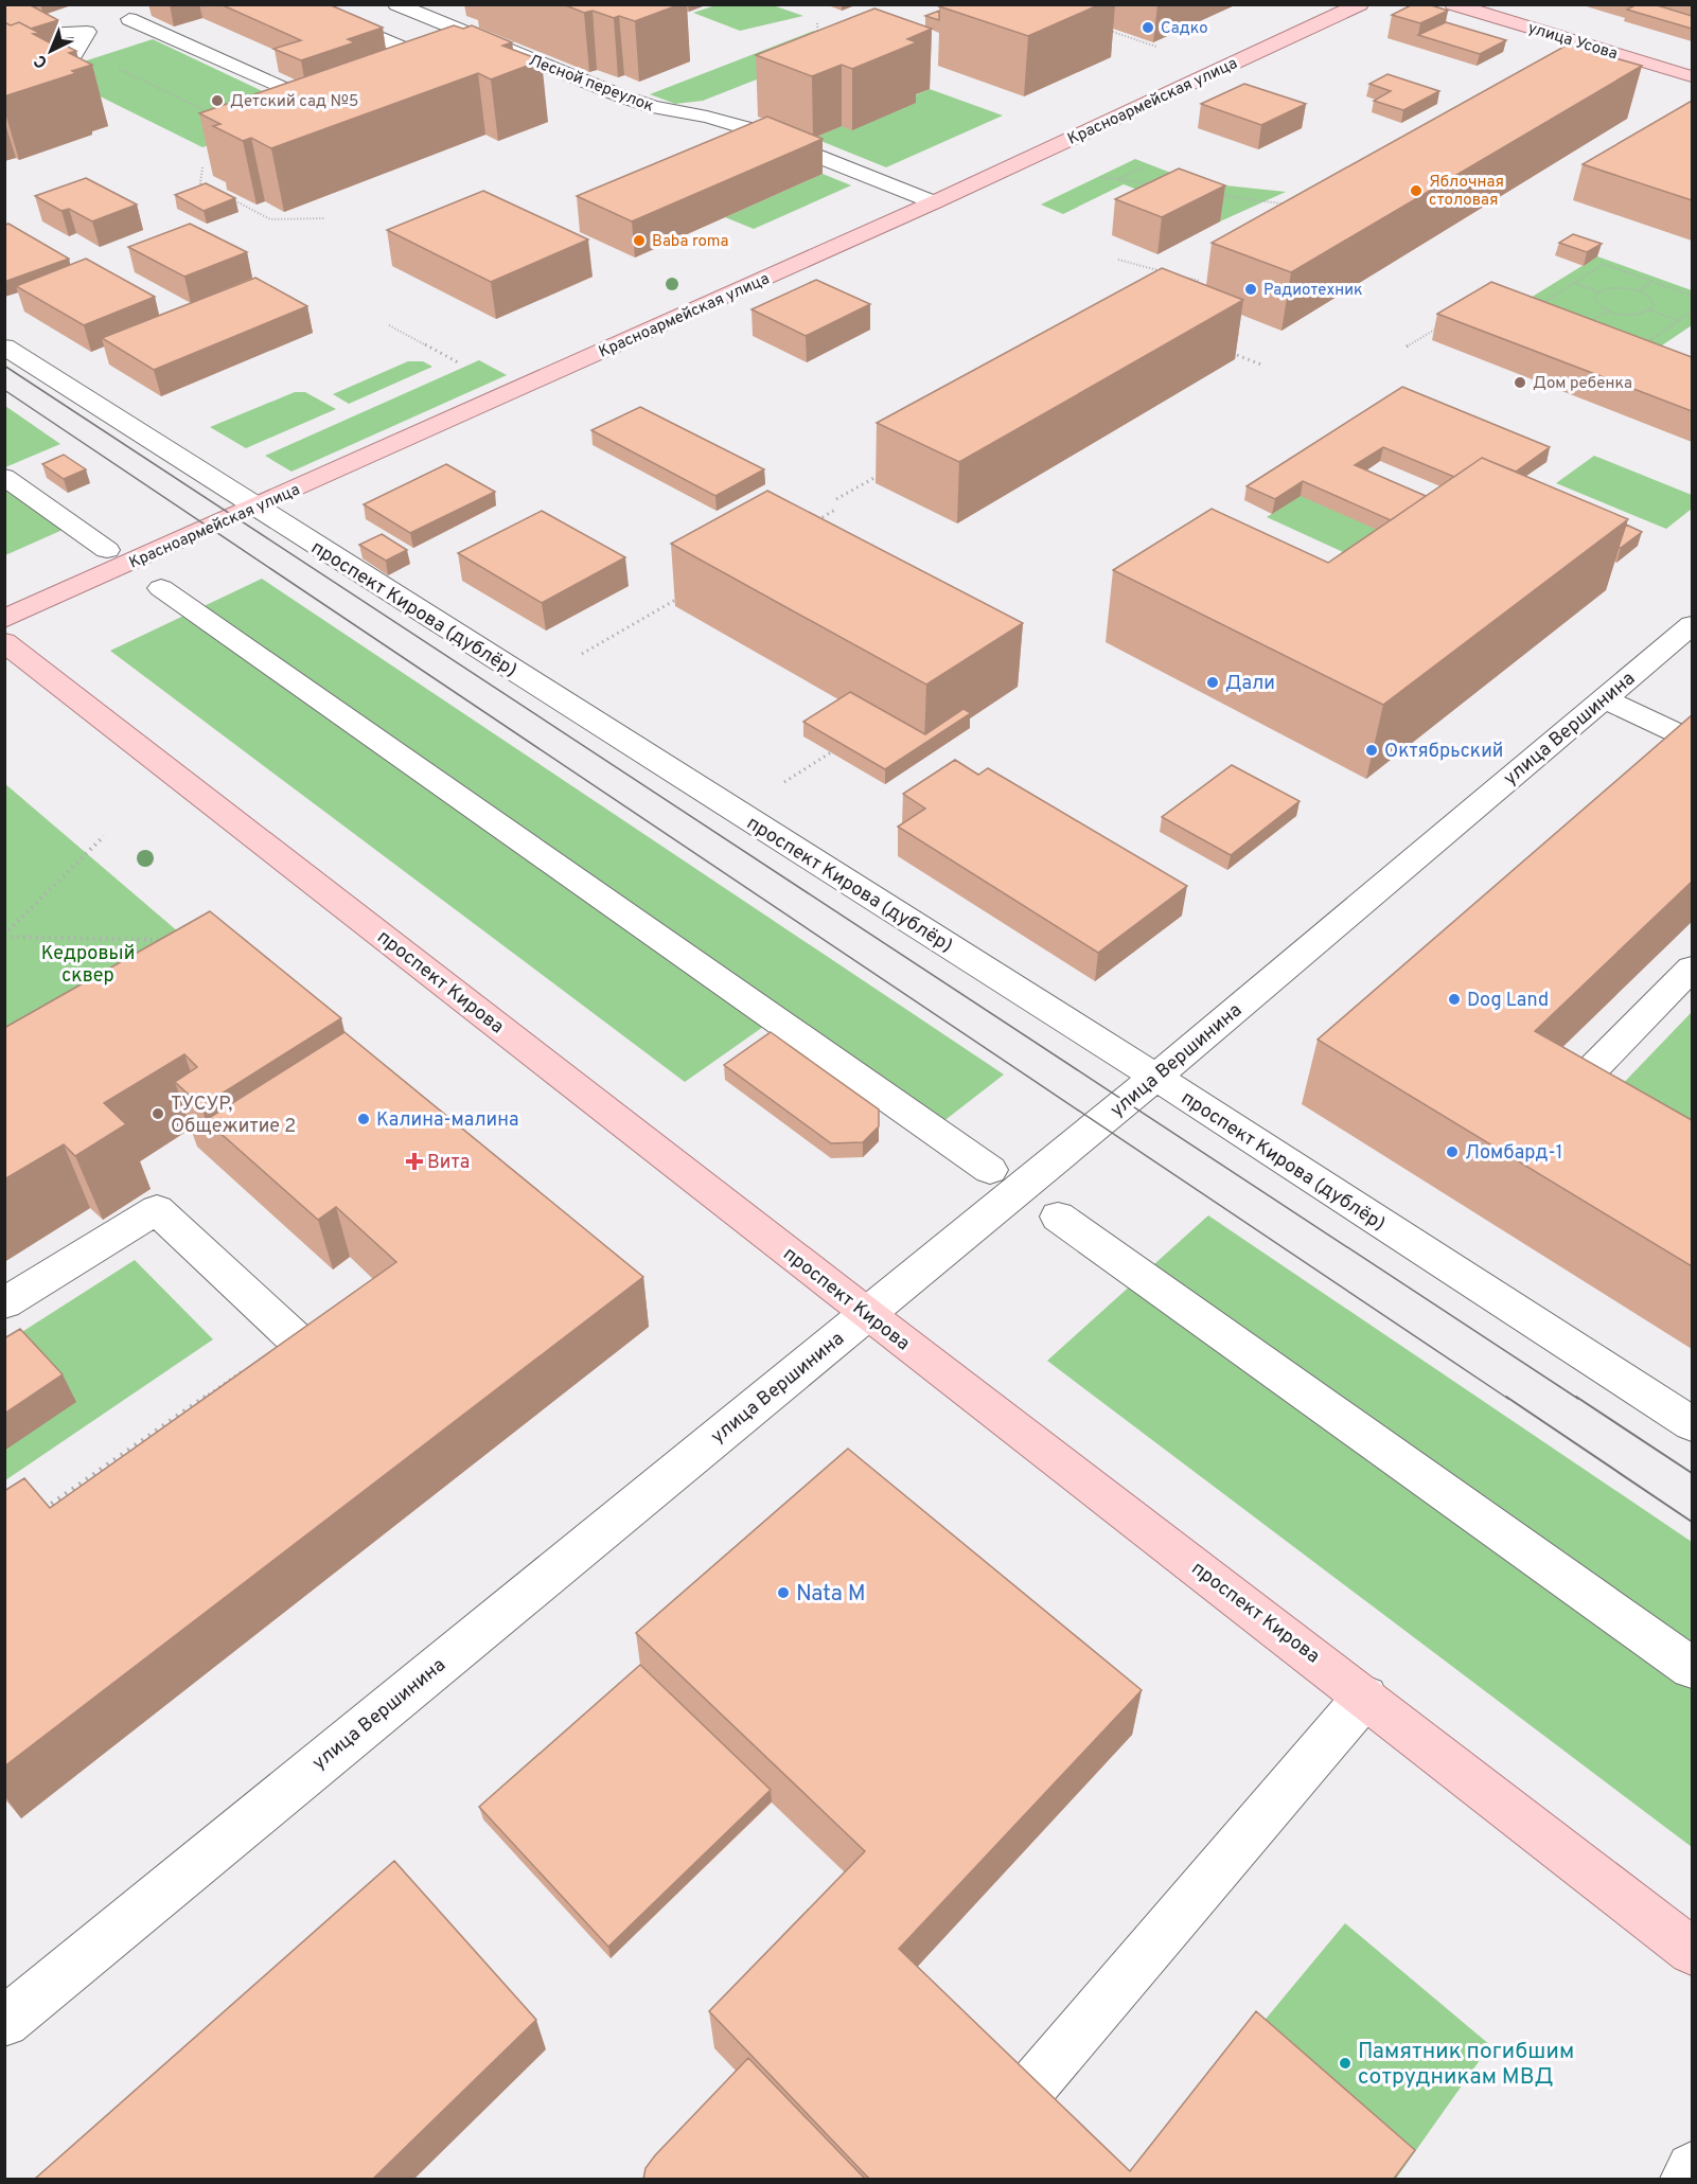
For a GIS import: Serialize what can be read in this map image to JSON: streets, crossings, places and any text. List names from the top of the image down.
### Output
{
  "streets": {
    "main road": ["улица Усова", "Красноармейская улица", "проспект Кирова"],
    "street": ["Лесной переулок", "проспект Кирова (дублёр)", "улица Вершинина"]
  },
  "crossings": [
    ["Лесной переулок", "Красноармейская улица"],
    ["Красноармейская улица", "проспект Кирова (дублёр)"],
    ["проспект Кирова (дублёр)", "улица Вершинина"],
    ["улица Вершинина", "проспект Кирова"]
  ],
  "parks": ["Кедровый сквер"],
  "places": {
    "other": [
      "Садко",
      "Детский сад №5",
      "Яблочная столовая",
      "Baba roma",
      "Радиотехник",
      "Дом ребенка",
      "Дали",
      "Октябрьский",
      "Dog Land",
      "ТУСУР, Общежитие 2",
      "Калина-малина",
      "Ломбард-1",
      "Nata M",
      "Памятник погибшим сотрудникам МВД"
    ],
    "health": ["Вита"]
  },
  "north": "bottom left"
}
